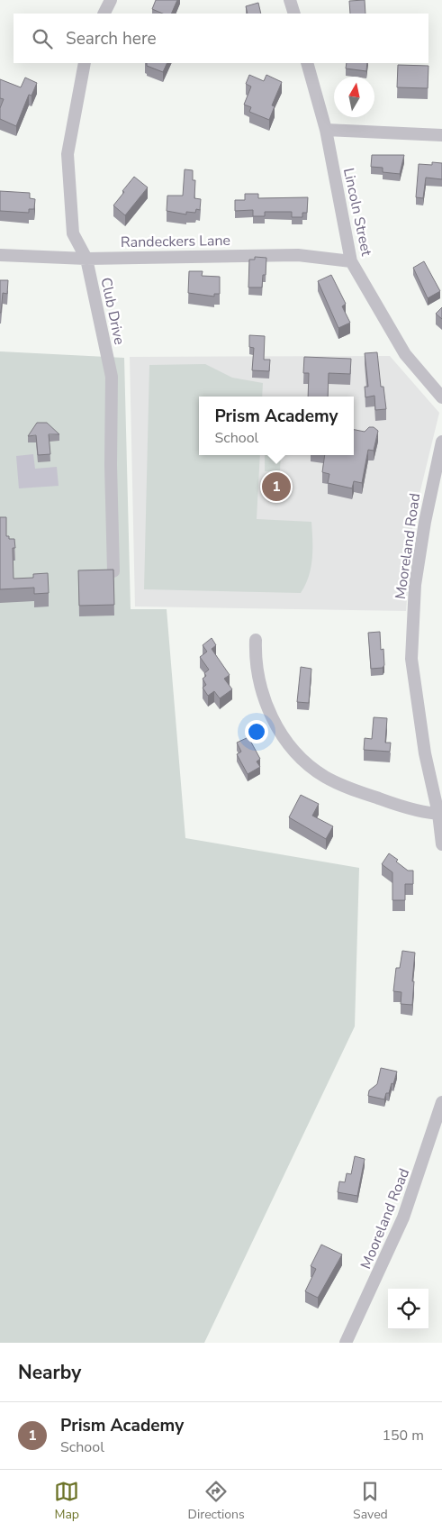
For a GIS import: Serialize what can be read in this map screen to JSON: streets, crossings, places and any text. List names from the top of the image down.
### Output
{
  "streets": {
    "street": [
      "Lincoln Street",
      "Randeckers Lane",
      "Club Drive",
      "Mooreland Road"
    ]
  },
  "crossings": [
    ["Lincoln Street", "Randeckers Lane"],
    ["Randeckers Lane", "Club Drive"]
  ],
  "north": "top",
  "page": {
    "search": "Search here",
    "popup": ["Prism Academy", "School"],
    "pins": "1",
    "heading": "Nearby",
    "list": [
      {
        "mark": "1",
        "name": "Prism Academy",
        "note": "School",
        "value": "150 m"
      }
    ],
    "nav": ["Map", "Directions", "Saved"]
  }
}
